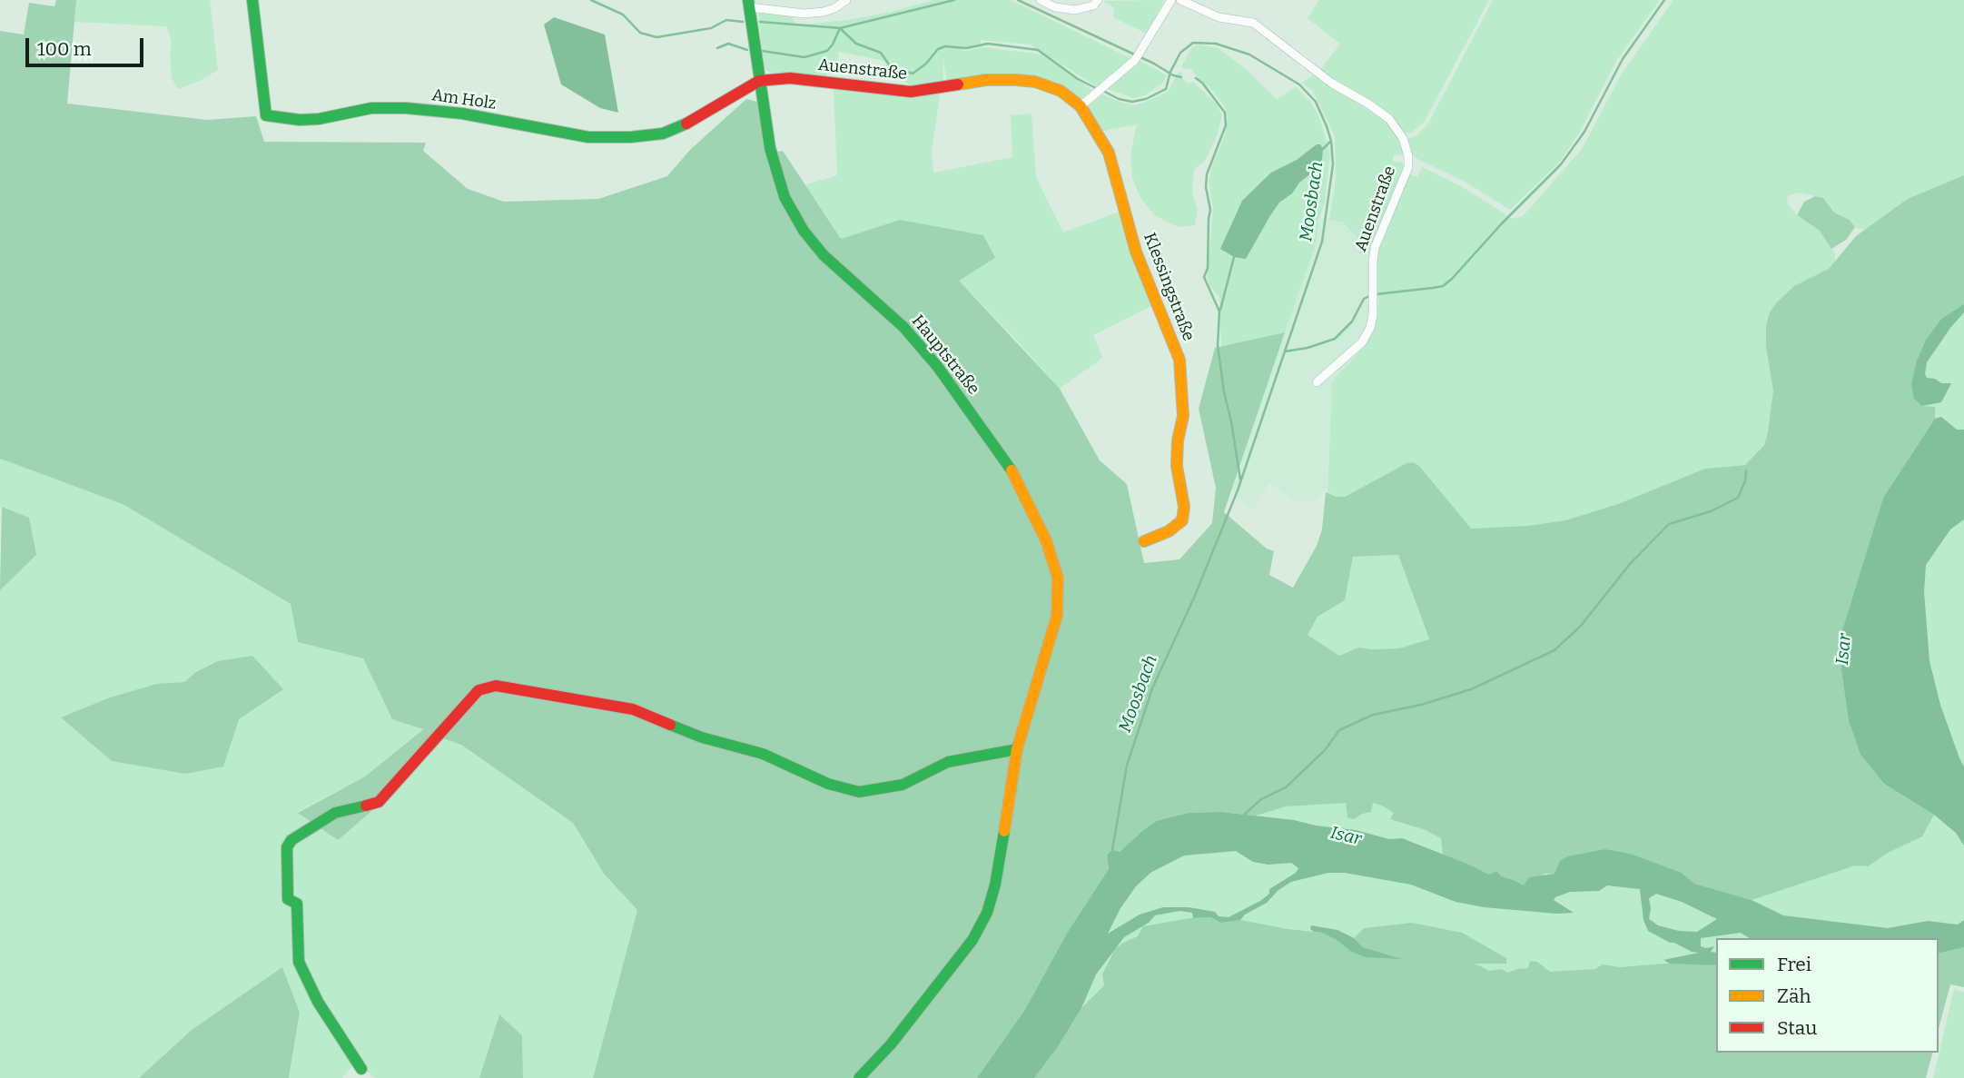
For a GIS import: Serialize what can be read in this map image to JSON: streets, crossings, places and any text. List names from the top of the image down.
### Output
{
  "streets": {
    "street": [
      "Auenstraße",
      "Am Holz",
      "Klessingstraße",
      "Hauptstraße"
    ]
  },
  "crossings": [
    ["Auenstraße", "Am Holz"],
    ["Auenstraße", "Klessingstraße"],
    ["Auenstraße", "Hauptstraße"],
    ["Am Holz", "Hauptstraße"]
  ],
  "water": ["Moosbach", "Isar"],
  "legend": ["Frei", "Zäh", "Stau"],
  "scale_bar": "100 m"
}
